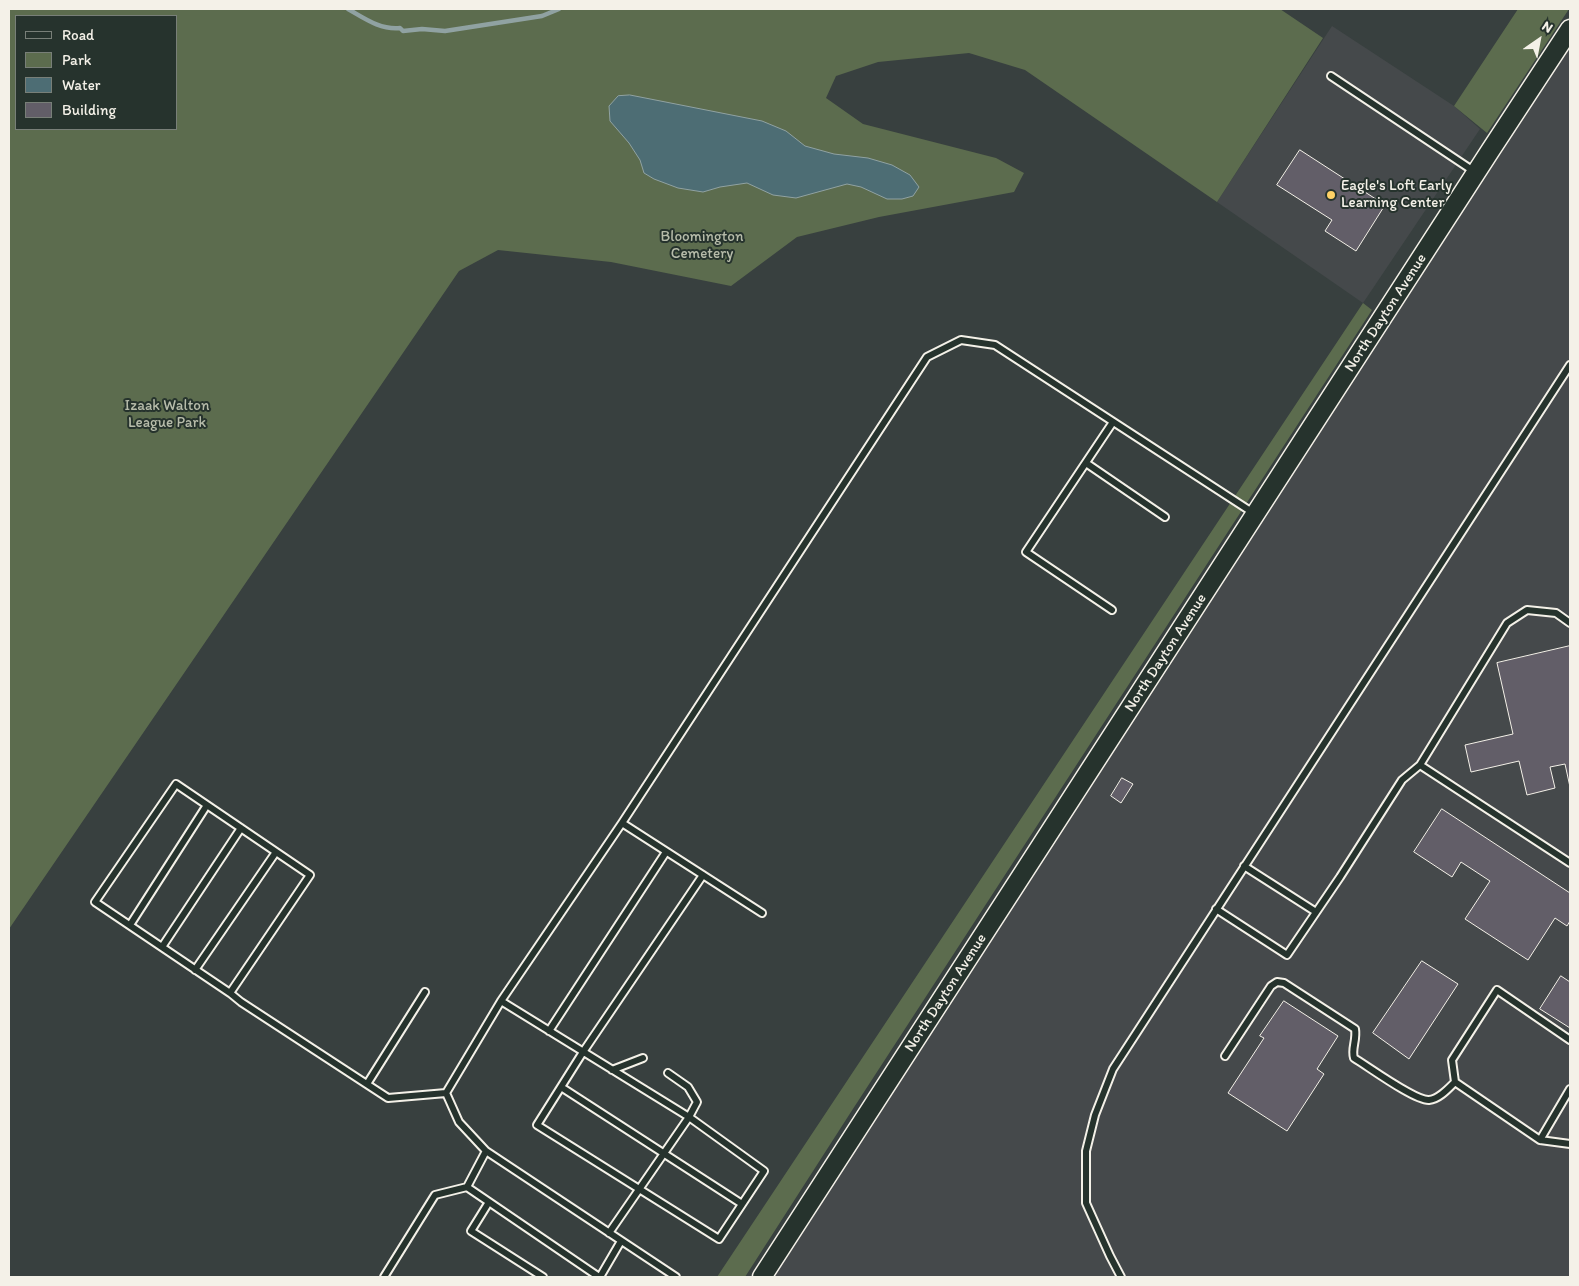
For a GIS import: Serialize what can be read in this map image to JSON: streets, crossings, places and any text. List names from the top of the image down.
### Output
{
  "streets": {
    "main road": ["North Dayton Avenue"]
  },
  "parks": ["Bloomington Cemetery", "Izaak Walton League Park"],
  "places": ["Eagle's Loft Early Learning Center"],
  "legend": [
    "Road",
    "Park",
    "Water",
    "Building"
  ],
  "north": "top right"
}
